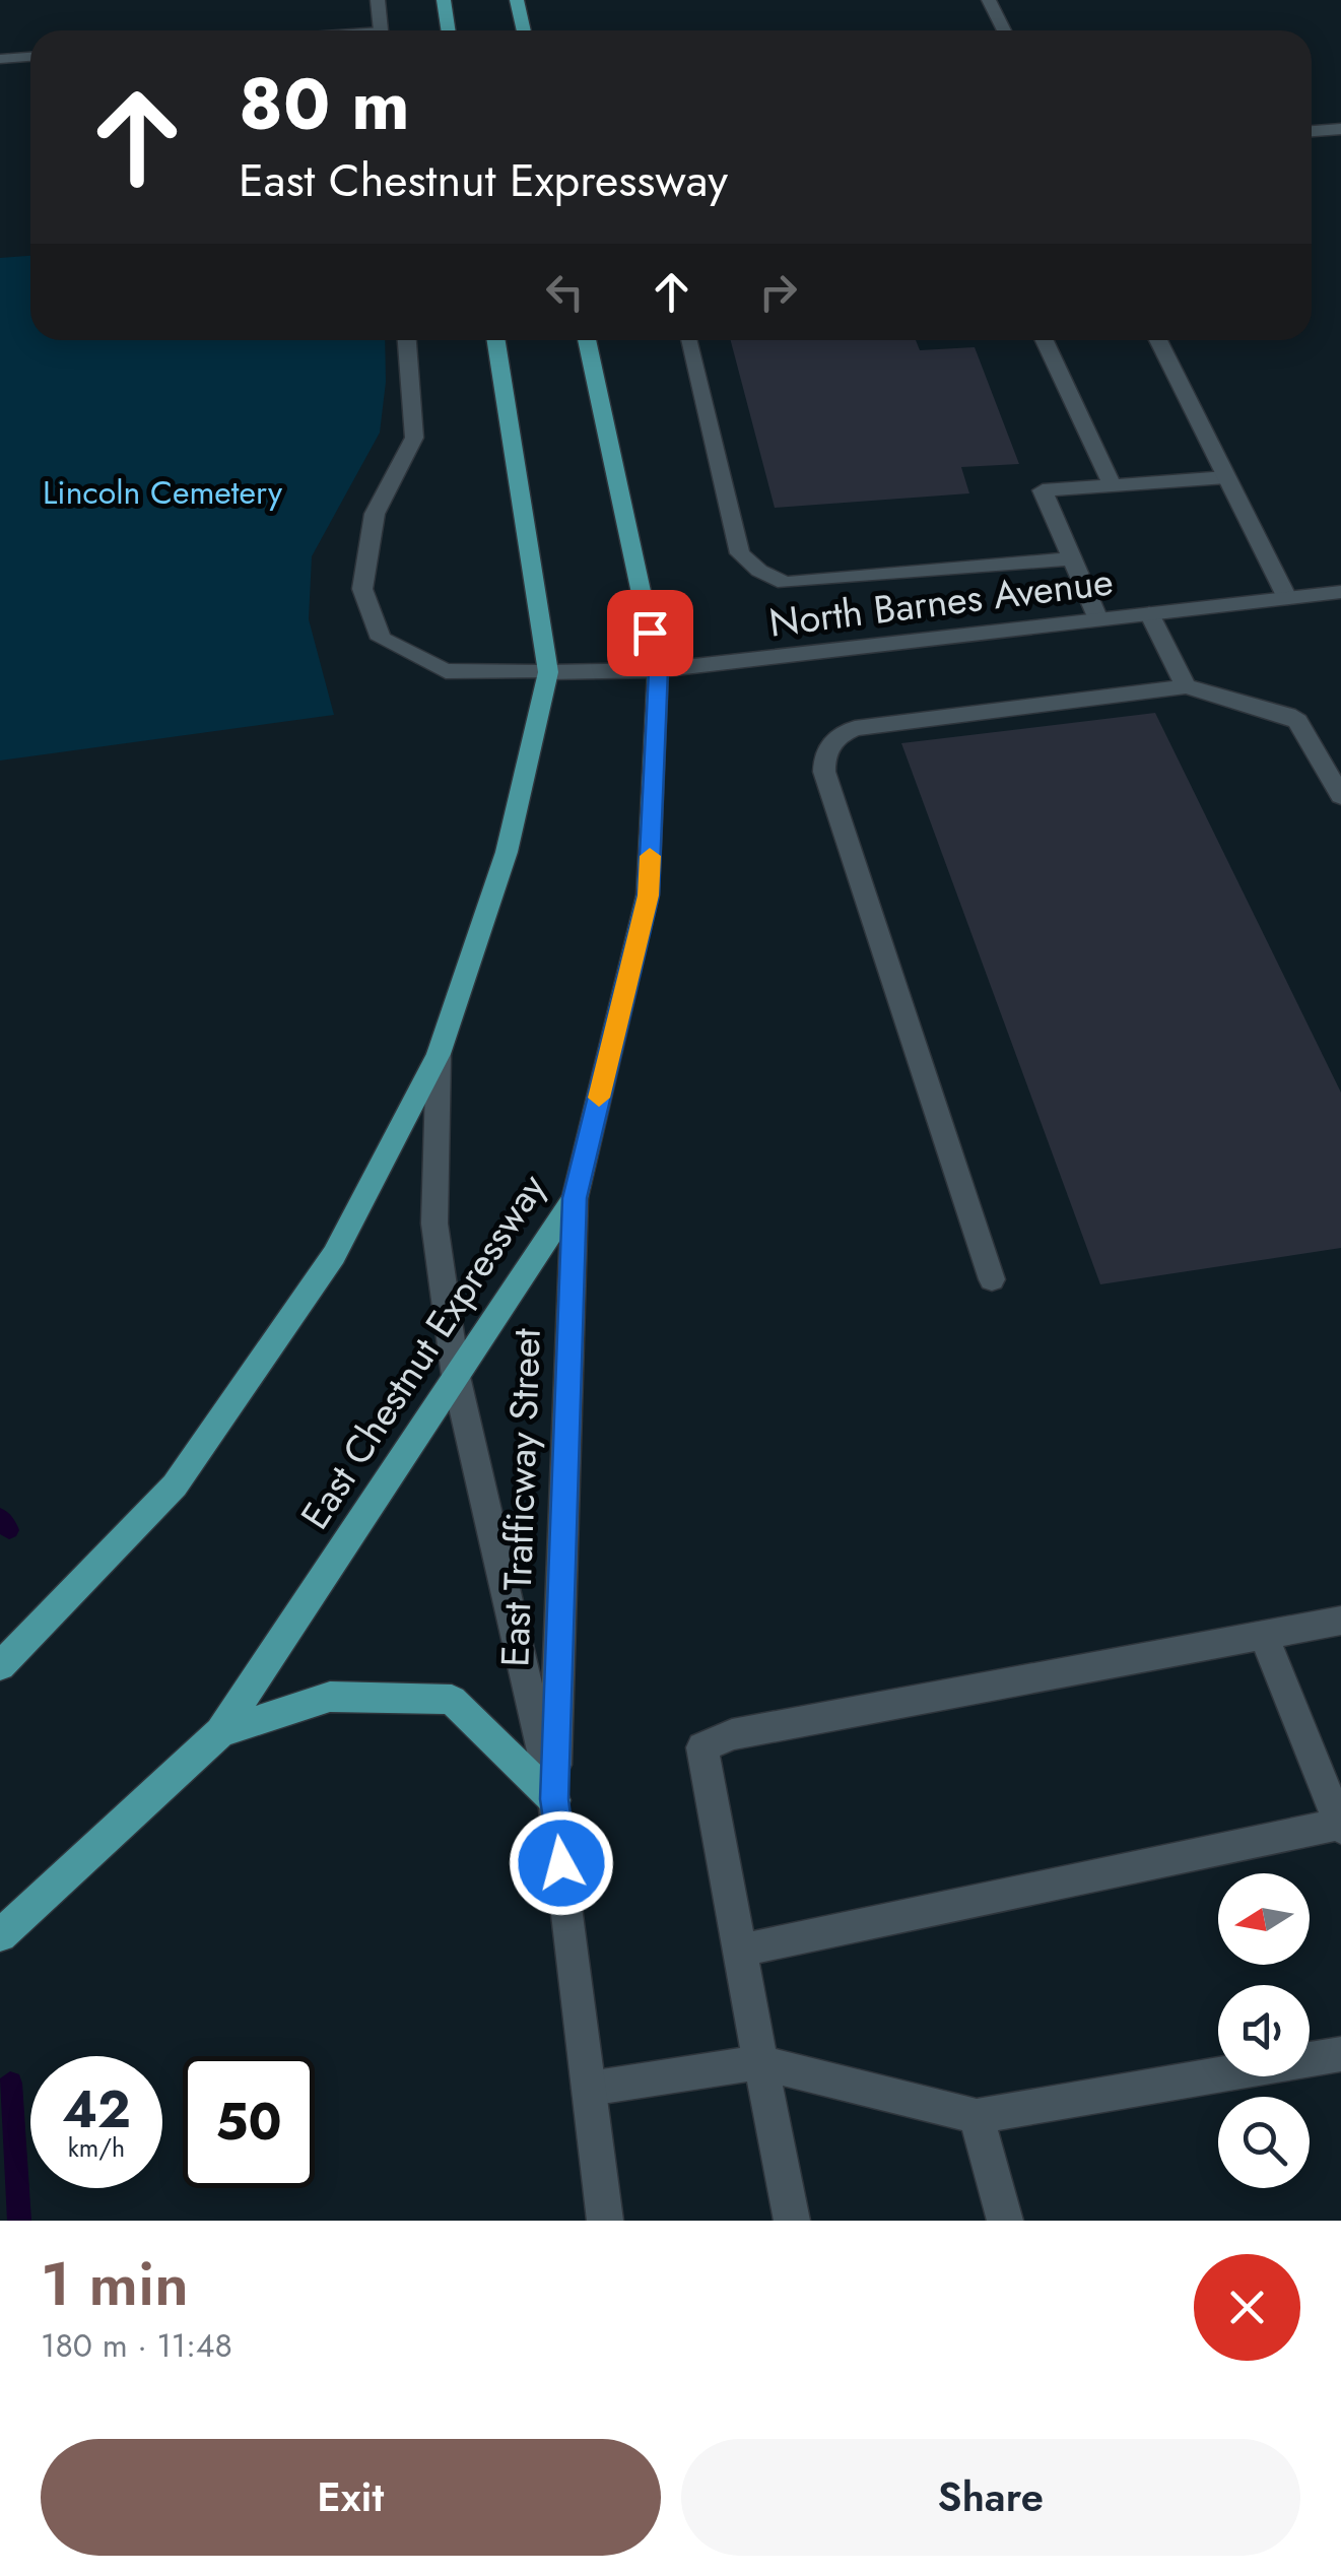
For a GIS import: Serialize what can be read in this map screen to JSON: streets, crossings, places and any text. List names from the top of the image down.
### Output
{
  "streets": {
    "main road": ["East Chestnut Expressway"],
    "street": ["North Barnes Avenue", "East Trafficway Street"]
  },
  "crossings": [
    ["North Barnes Avenue", "East Chestnut Expressway"],
    ["East Chestnut Expressway", "East Trafficway Street"]
  ],
  "parks": ["Lincoln Cemetery"],
  "north": "left",
  "page": {
    "turn": ["80 m", "East Chestnut Expressway"],
    "speed": "42 km/h",
    "limit": "50",
    "heading": ["1 min", "180 m · 11:48"],
    "buttons": ["Exit", "Share"]
  }
}
